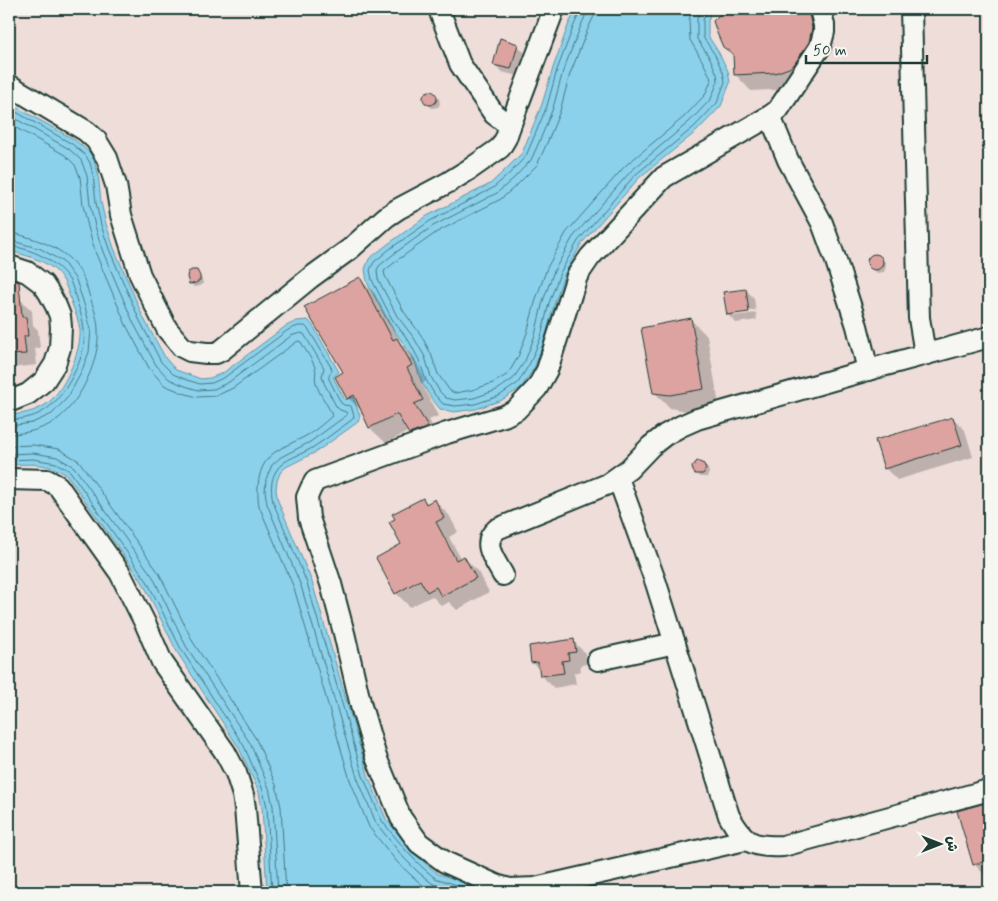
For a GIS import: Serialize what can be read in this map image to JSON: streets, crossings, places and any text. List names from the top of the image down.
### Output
{
  "scale_bar": "50 m",
  "north": "right"
}
